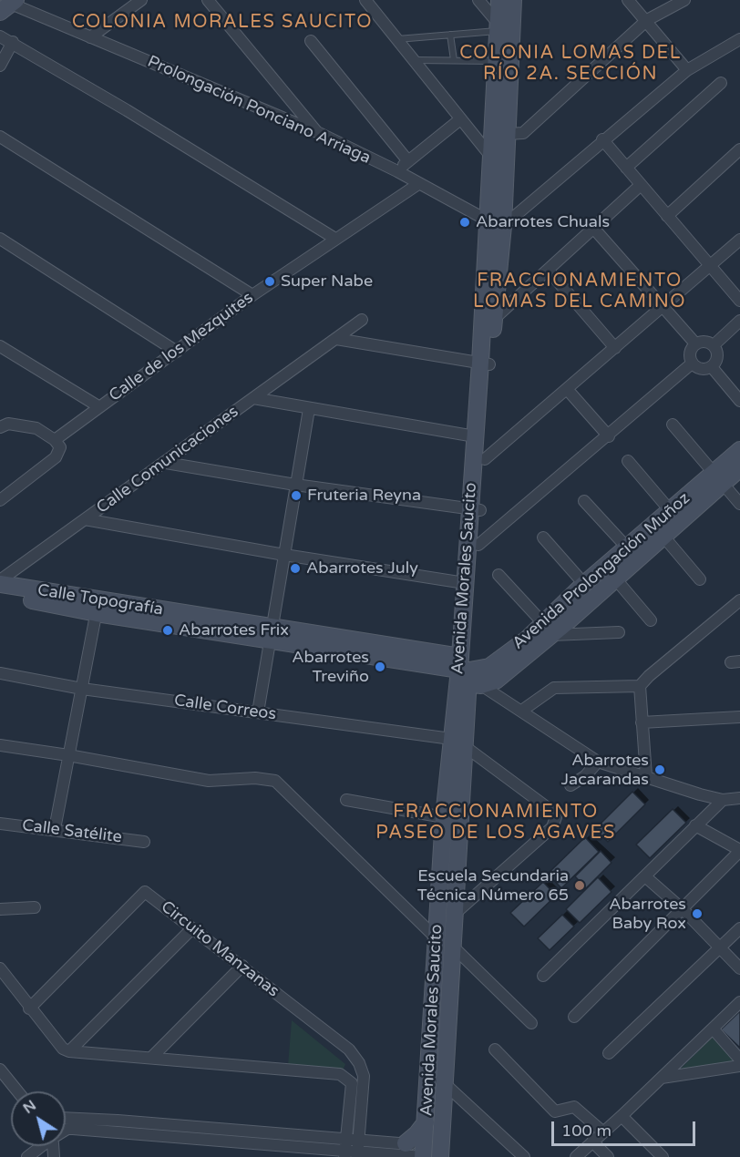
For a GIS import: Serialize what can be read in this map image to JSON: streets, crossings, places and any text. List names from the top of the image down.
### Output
{
  "streets": {
    "main road": ["Avenida Prolongación Muñoz", "Avenida Morales Saucito", "Calle Topografía"],
    "street": [
      "Prolongación Ponciano Arriaga",
      "Calle de los Mezquites",
      "Calle Comunicaciones",
      "Calle Correos",
      "Calle Satélite",
      "Circuito Manzanas"
    ]
  },
  "crossings": [
    ["Prolongación Ponciano Arriaga", "Calle de los Mezquites"],
    ["Prolongación Ponciano Arriaga", "Avenida Morales Saucito"],
    ["Calle Comunicaciones", "Calle Topografía"],
    ["Avenida Prolongación Muñoz", "Avenida Morales Saucito"],
    ["Avenida Prolongación Muñoz", "Calle Topografía"],
    ["Avenida Morales Saucito", "Calle Topografía"],
    ["Avenida Morales Saucito", "Calle Correos"]
  ],
  "districts": [
    "COLONIA MORALES SAUCITO",
    "COLONIA LOMAS DEL RÍO 2A. SECCIÓN",
    "FRACCIONAMIENTO LOMAS DEL CAMINO",
    "FRACCIONAMIENTO PASEO DE LOS AGAVES"
  ],
  "places": [
    "Abarrotes Chuals",
    "Super Nabe",
    "Fruteria Reyna",
    "Abarrotes July",
    "Abarrotes Frix",
    "Abarrotes Treviño",
    "Abarrotes Jacarandas",
    "Escuela Secundaria Técnica Número 65",
    "Abarrotes Baby Rox"
  ],
  "scale_bar": "100 m",
  "north": "top left"
}
